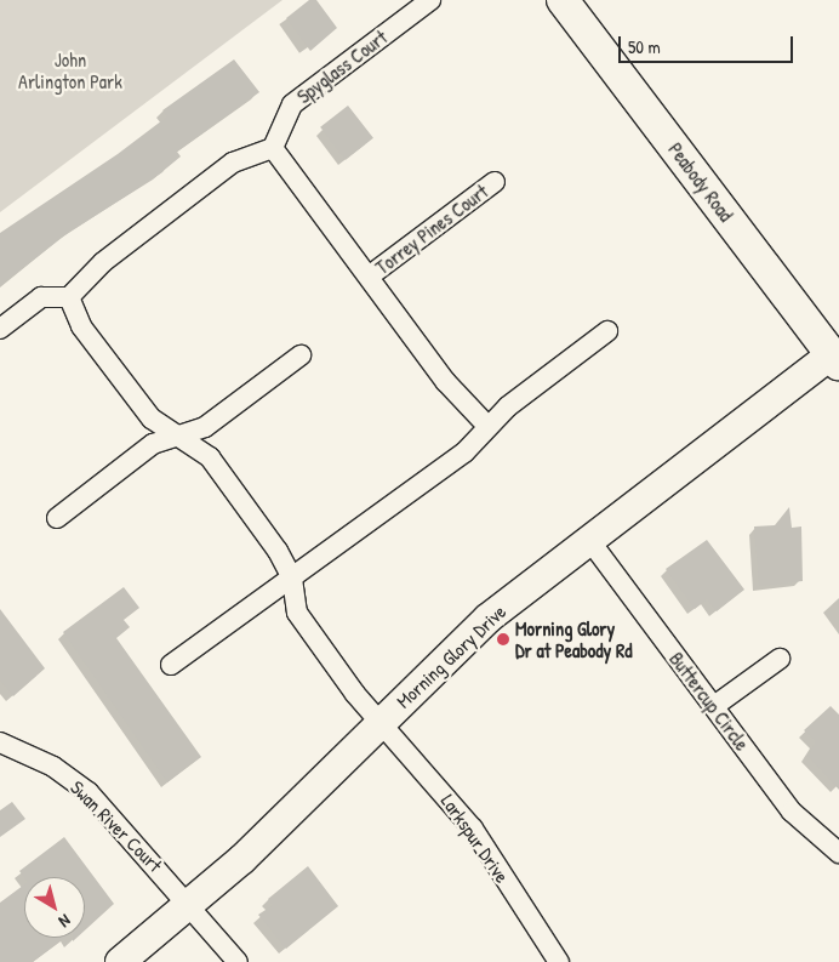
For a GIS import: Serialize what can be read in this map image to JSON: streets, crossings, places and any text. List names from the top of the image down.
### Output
{
  "streets": {
    "main road": ["Peabody Road"],
    "street": [
      "Spyglass Court",
      "Torrey Pines Court",
      "Morning Glory Drive",
      "Buttercup Circle",
      "Swan River Court",
      "Larkspur Drive"
    ]
  },
  "crossings": [
    ["Peabody Road", "Morning Glory Drive"],
    ["Morning Glory Drive", "Buttercup Circle"],
    ["Morning Glory Drive", "Swan River Court"],
    ["Morning Glory Drive", "Larkspur Drive"]
  ],
  "parks": ["John Arlington Park"],
  "places": ["Morning Glory Dr at Peabody Rd"],
  "scale_bar": "50 m",
  "north": "bottom right"
}
